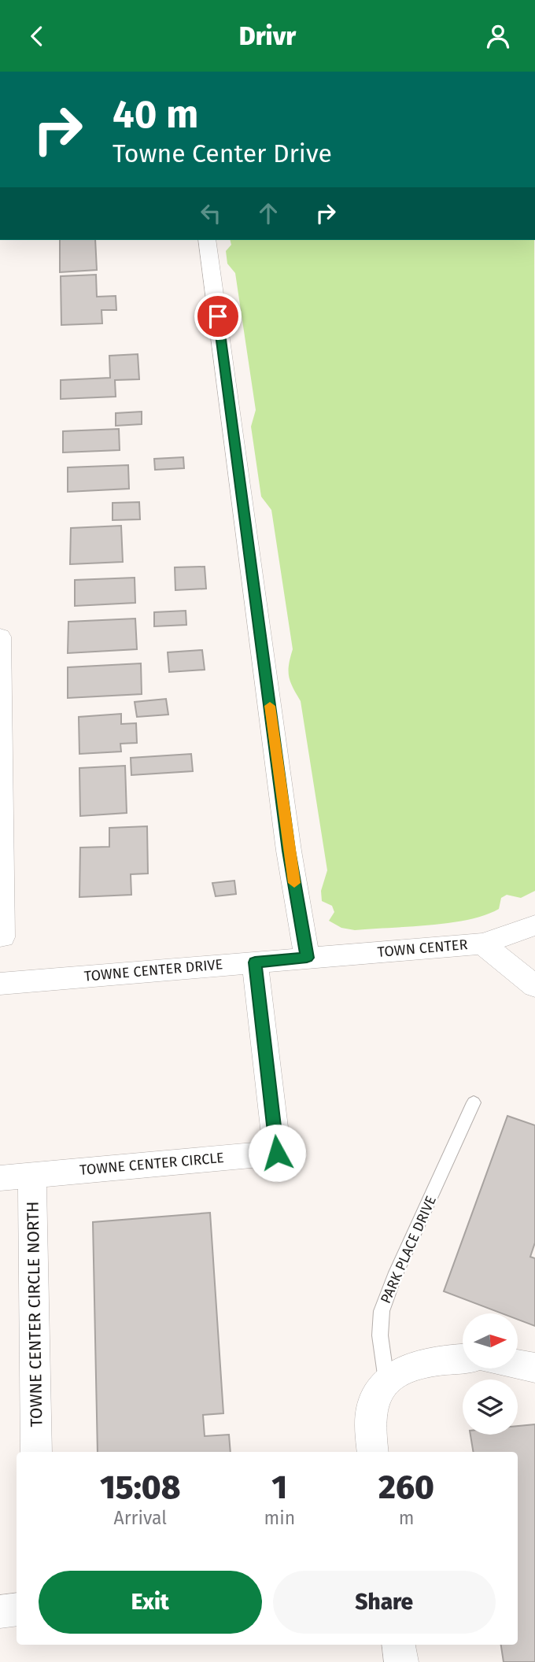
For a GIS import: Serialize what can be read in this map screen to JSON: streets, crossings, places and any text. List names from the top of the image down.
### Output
{
  "streets": {
    "street": [
      "TOWN CENTER",
      "TOWNE CENTER DRIVE",
      "TOWNE CENTER CIRCLE",
      "TOWNE CENTER CIRCLE NORTH"
    ],
    "lane": ["PARK PLACE DRIVE"]
  },
  "crossings": [
    ["TOWN CENTER", "TOWNE CENTER DRIVE"],
    ["TOWNE CENTER DRIVE", "TOWNE CENTER CIRCLE"],
    ["TOWNE CENTER CIRCLE", "TOWNE CENTER CIRCLE NORTH"]
  ],
  "north": "right",
  "page": {
    "header": "Drivr",
    "turn": ["40 m", "Towne Center Drive"],
    "eta": [
      "15:08",
      "Arrival",
      "1",
      "min",
      "260",
      "m"
    ],
    "buttons": ["Exit", "Share"]
  }
}
